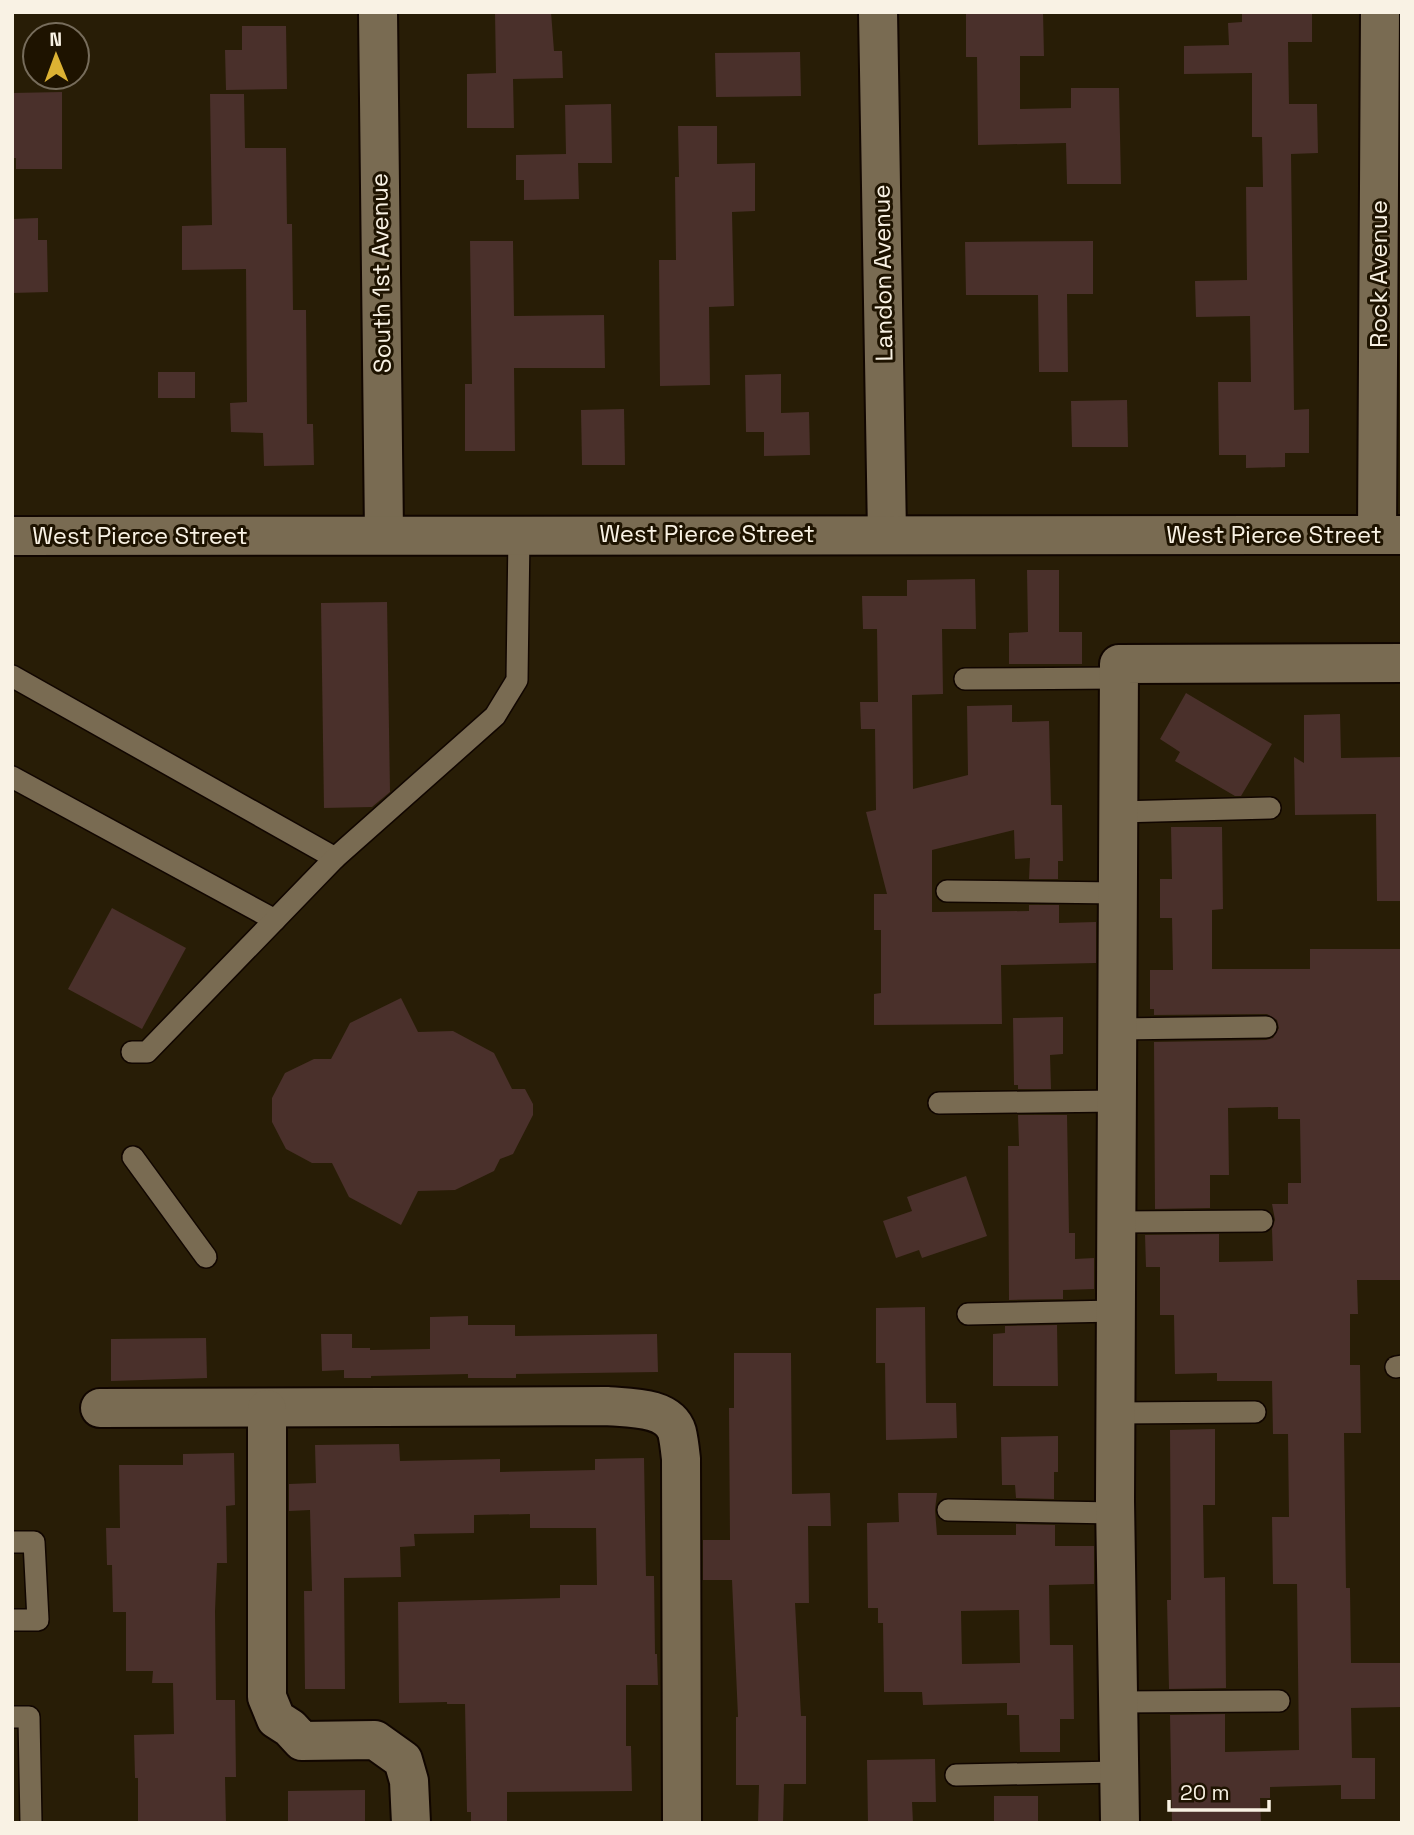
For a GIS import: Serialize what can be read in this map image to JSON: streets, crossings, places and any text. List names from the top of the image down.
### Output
{
  "streets": {
    "street": [
      "South 1st Avenue",
      "Landon Avenue",
      "Rock Avenue",
      "West Pierce Street"
    ]
  },
  "crossings": [
    ["South 1st Avenue", "West Pierce Street"],
    ["Landon Avenue", "West Pierce Street"],
    ["Rock Avenue", "West Pierce Street"]
  ],
  "scale_bar": "20 m",
  "north": "top"
}
